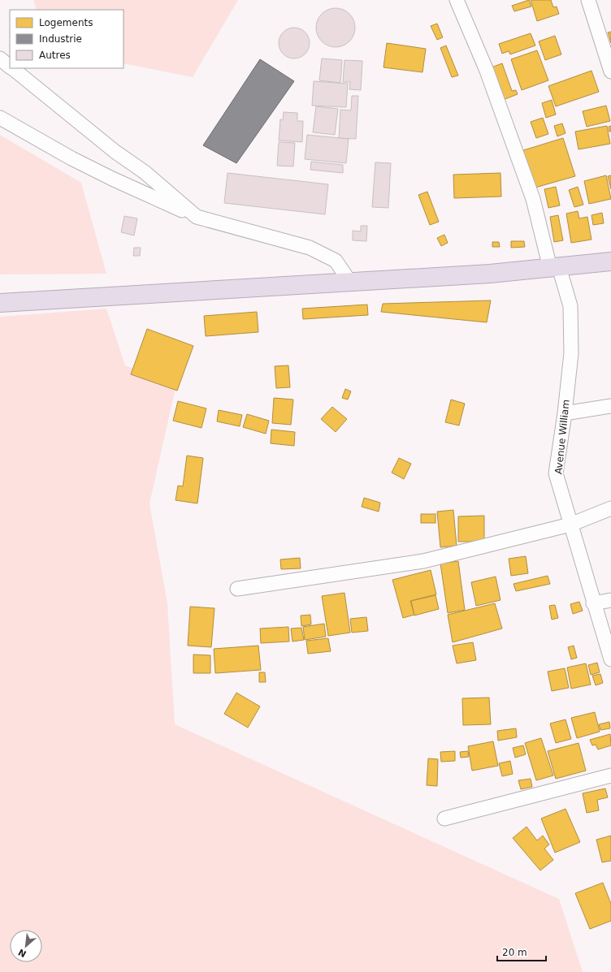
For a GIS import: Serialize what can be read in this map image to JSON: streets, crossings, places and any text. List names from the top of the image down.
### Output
{
  "streets": {
    "street": ["Avenue William"]
  },
  "legend": ["Logements", "Industrie", "Autres"],
  "scale_bar": "20 m",
  "north": "bottom left"
}
